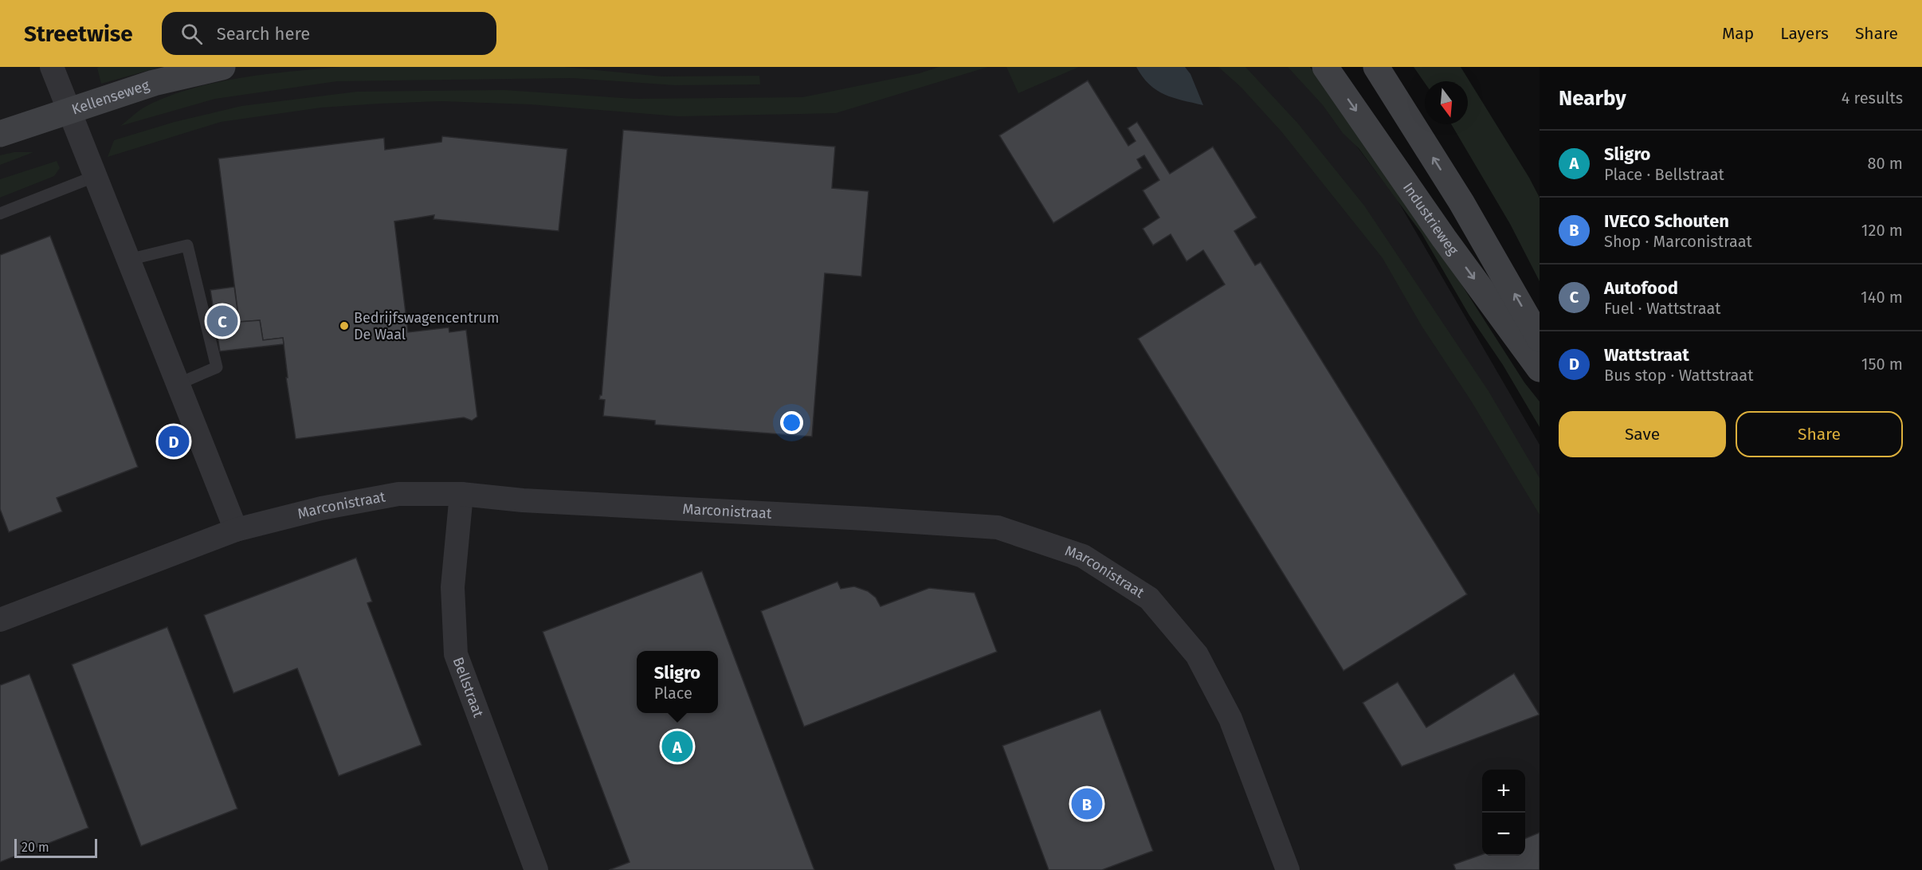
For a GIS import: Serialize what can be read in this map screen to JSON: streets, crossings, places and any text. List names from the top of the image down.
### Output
{
  "streets": {
    "main road": ["Kellenseweg", "Industrieweg"],
    "street": ["Marconistraat", "Bellstraat"]
  },
  "crossings": [
    ["Marconistraat", "Bellstraat"]
  ],
  "places": ["Bedrijfswagencentrum De Waal"],
  "scale_bar": "20 m",
  "north": "bottom",
  "page": {
    "header": "Streetwise",
    "search": "Search here",
    "nav": ["Map", "Layers", "Share"],
    "heading": ["Nearby", "4 results"],
    "list": [
      {
        "mark": "A",
        "name": "Sligro",
        "note": "Place · Bellstraat",
        "value": "80 m"
      },
      {
        "mark": "B",
        "name": "IVECO Schouten",
        "note": "Shop · Marconistraat",
        "value": "120 m"
      },
      {
        "mark": "C",
        "name": "Autofood",
        "note": "Fuel · Wattstraat",
        "value": "140 m"
      },
      {
        "mark": "D",
        "name": "Wattstraat",
        "note": "Bus stop · Wattstraat",
        "value": "150 m"
      }
    ],
    "pins": [
      "C",
      "D",
      "A",
      "B"
    ],
    "buttons": ["Save", "Share"],
    "popup": ["Sligro", "Place"],
    "map_buttons": ["+", "−"],
    "scale": "20 m"
  }
}
